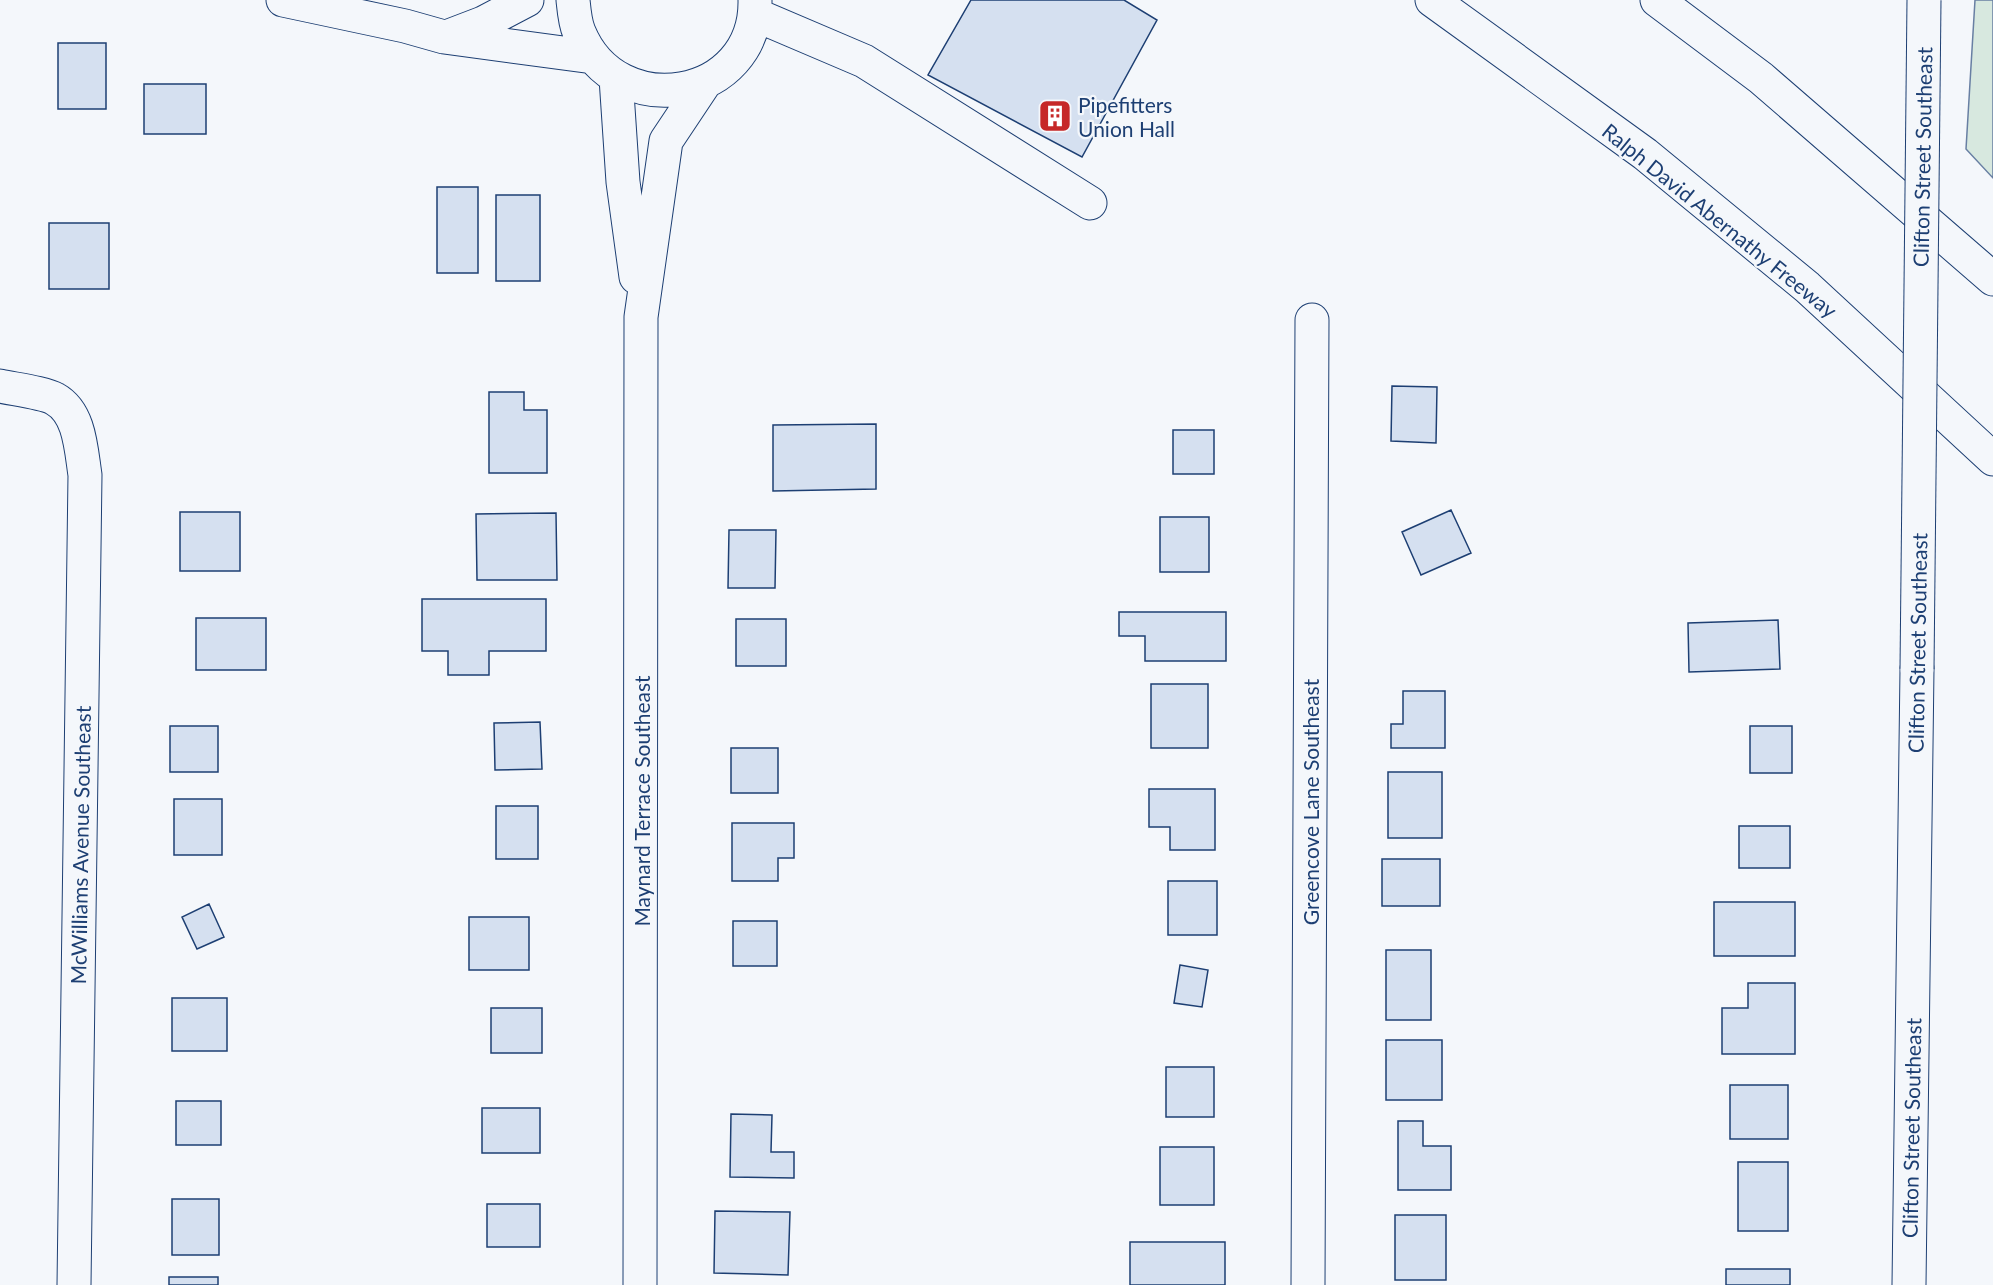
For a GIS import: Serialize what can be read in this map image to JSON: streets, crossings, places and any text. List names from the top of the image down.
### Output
{
  "streets": {
    "main road": [
      "Clifton Street Southeast",
      "Ralph David Abernathy Freeway",
      "Maynard Terrace Southeast",
      "Greencove Lane Southeast",
      "McWilliams Avenue Southeast"
    ]
  },
  "places": {
    "building": ["Pipefitters Union Hall"]
  }
}
